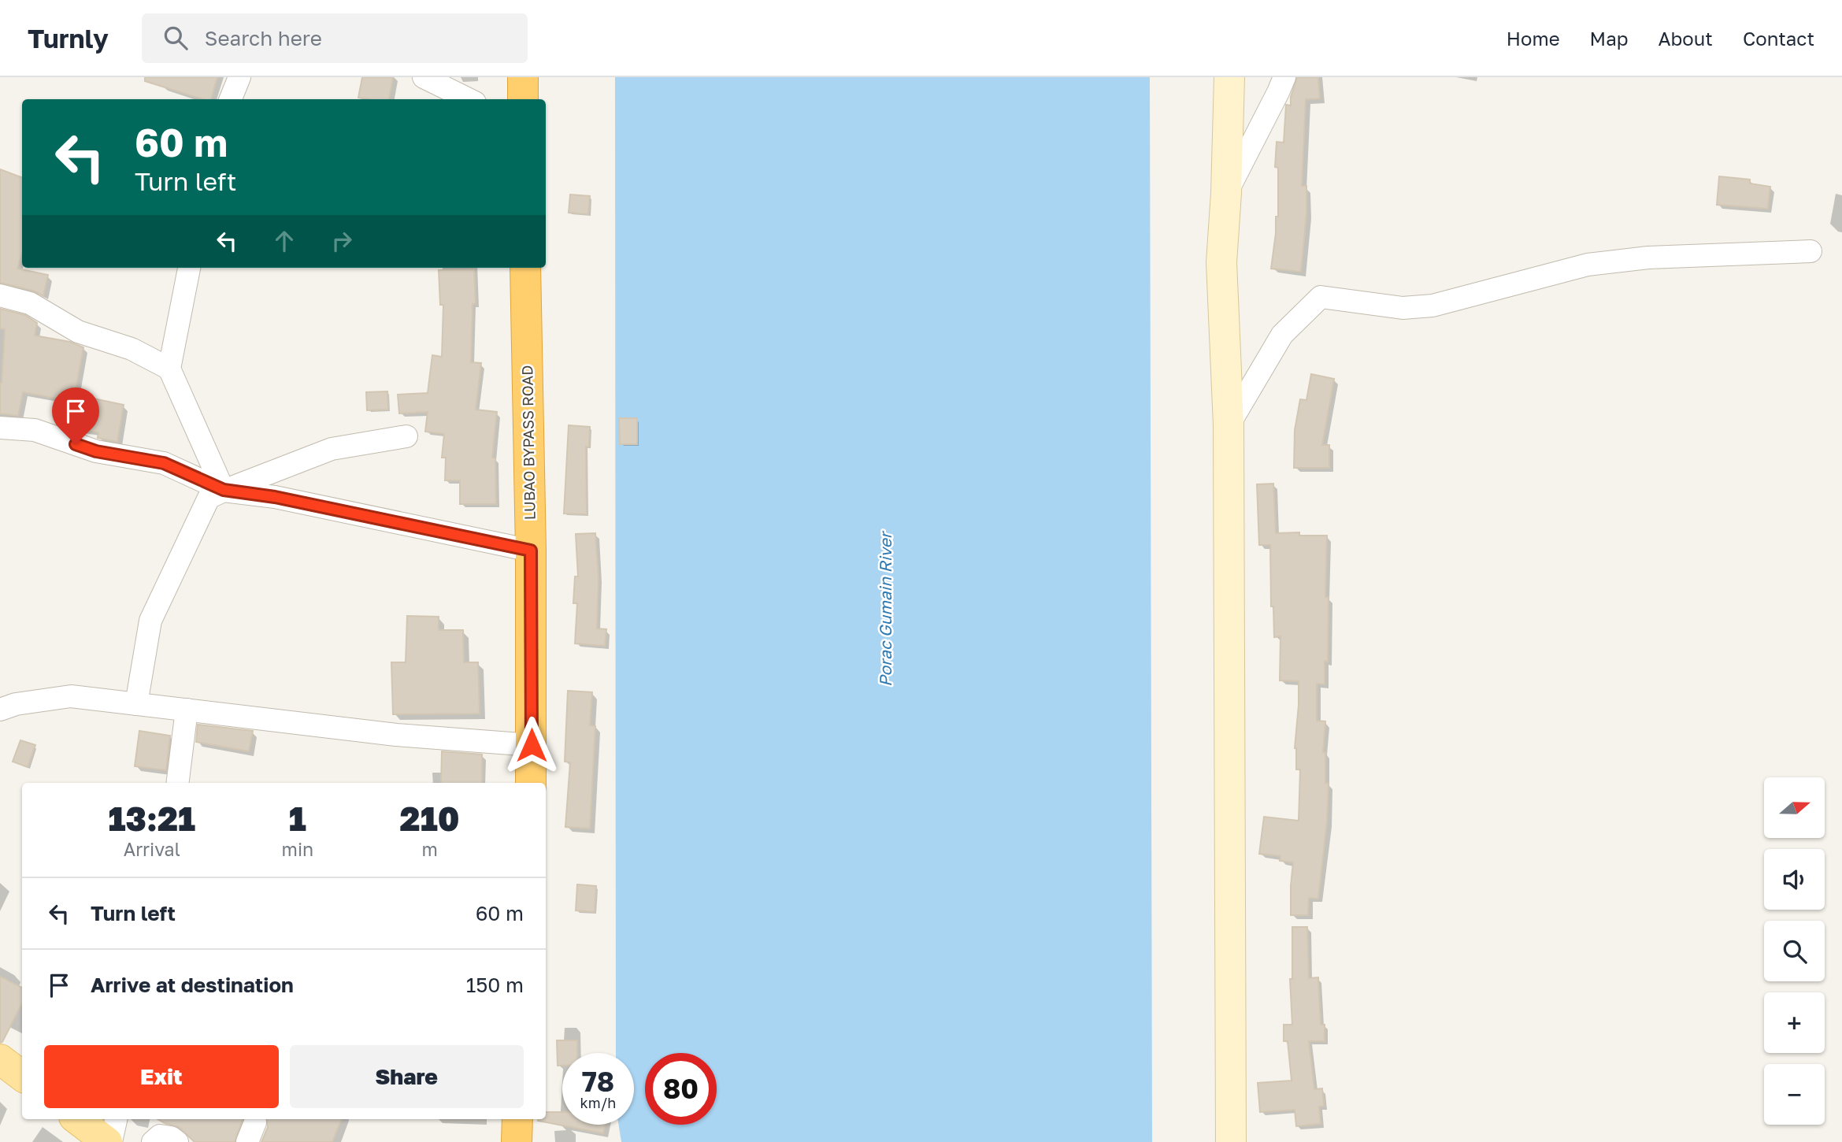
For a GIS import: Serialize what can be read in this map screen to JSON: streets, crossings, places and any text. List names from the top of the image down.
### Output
{
  "streets": {
    "highway": ["LUBAO BYPASS ROAD"]
  },
  "water": ["Porac Gumain River"],
  "north": "right",
  "page": {
    "header": "Turnly",
    "search": "Search here",
    "nav": [
      "Home",
      "Map",
      "About",
      "Contact"
    ],
    "turn": ["60 m", "Turn left"],
    "map_buttons": ["+", "−"],
    "eta": [
      "13:21",
      "Arrival",
      "1",
      "min",
      "210",
      "m"
    ],
    "list": [
      {
        "name": "Turn left",
        "value": "60 m"
      },
      {
        "name": "Arrive at destination",
        "value": "150 m"
      }
    ],
    "buttons": ["Exit", "Share"],
    "speed": "78 km/h",
    "limit": "80"
  }
}
